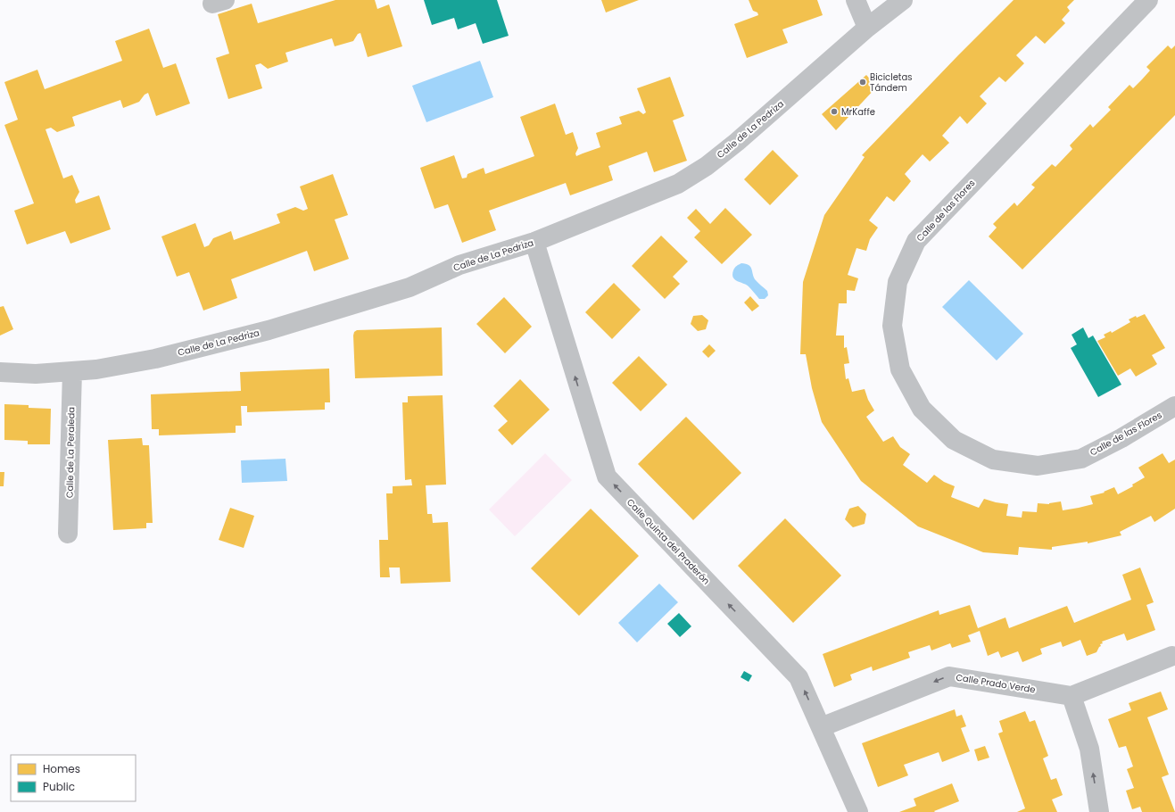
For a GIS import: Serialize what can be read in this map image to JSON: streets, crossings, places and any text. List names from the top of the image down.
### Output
{
  "streets": {
    "street": [
      "Calle de La Pedriza",
      "Calle de las Flores",
      "Calle de La Peraleda",
      "Calle Quinta del Praderón",
      "Calle Prado Verde"
    ]
  },
  "crossings": [
    ["Calle de La Pedriza", "Calle de La Peraleda"],
    ["Calle de La Pedriza", "Calle Quinta del Praderón"],
    ["Calle Quinta del Praderón", "Calle Prado Verde"]
  ],
  "one_way": ["Calle Quinta del Praderón", "Calle Prado Verde"],
  "places": ["Bicicletas Tándem", "MrKaffe"],
  "legend": ["Homes", "Public"]
}
